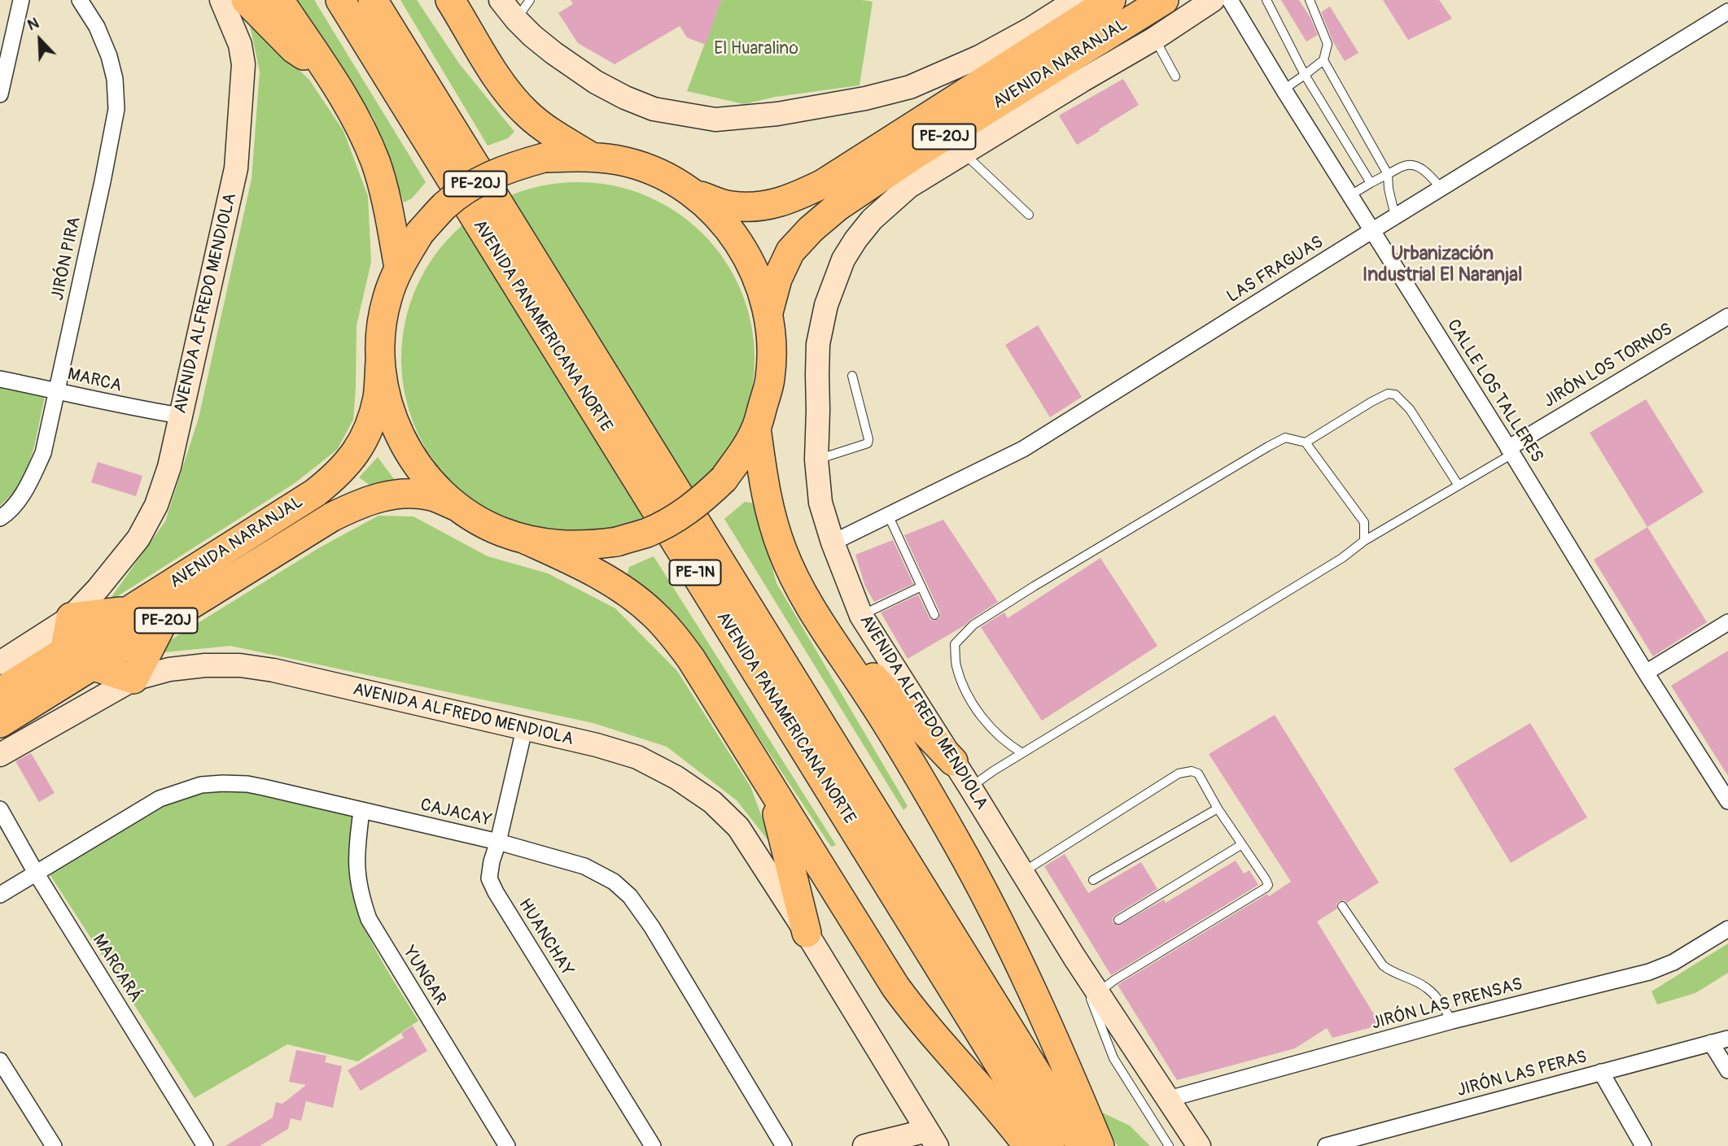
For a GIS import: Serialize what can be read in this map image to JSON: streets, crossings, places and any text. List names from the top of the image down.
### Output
{
  "streets": {
    "highway": [
      "AVENIDA NARANJAL",
      "PE-20J",
      "AVENIDA PANAMERICANA NORTE",
      "PE-1N"
    ],
    "main road": ["AVENIDA ALFREDO MENDIOLA"],
    "street": [
      "JIRÓN PIRA",
      "LAS FRAGUAS",
      "JIRÓN LOS TORNOS",
      "MARCA",
      "CALLE LOS TALLERES",
      "CAJACAY",
      "HUANCHAY",
      "MARCARÁ",
      "YUNGAR",
      "JIRÓN LAS PRENSAS",
      "JIRÓN LAS PERAS"
    ]
  },
  "crossings": [
    ["AVENIDA NARANJAL", "PE-20J"],
    ["AVENIDA NARANJAL", "AVENIDA ALFREDO MENDIOLA"],
    ["JIRÓN PIRA", "MARCA"],
    ["LAS FRAGUAS", "AVENIDA ALFREDO MENDIOLA"],
    ["LAS FRAGUAS", "CALLE LOS TALLERES"],
    ["AVENIDA ALFREDO MENDIOLA", "MARCA"],
    ["AVENIDA ALFREDO MENDIOLA", "HUANCHAY"],
    ["AVENIDA ALFREDO MENDIOLA", "JIRÓN LAS PRENSAS"],
    ["JIRÓN LOS TORNOS", "CALLE LOS TALLERES"],
    ["CAJACAY", "HUANCHAY"],
    ["CAJACAY", "MARCARÁ"],
    ["CAJACAY", "YUNGAR"]
  ],
  "districts": ["Urbanización Industrial El Naranjal"],
  "parks": ["El Huaralino"],
  "north": "top left"
}
